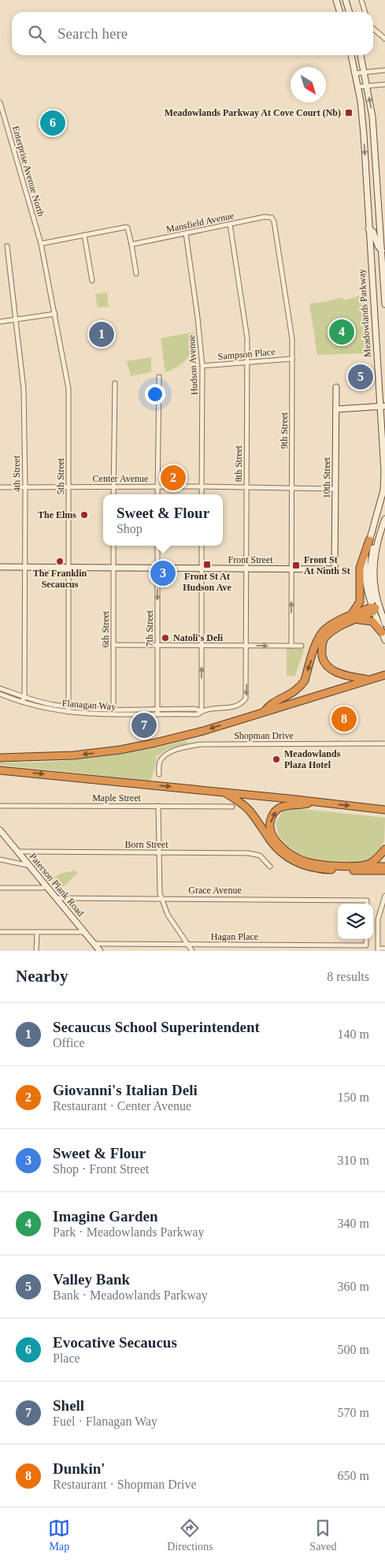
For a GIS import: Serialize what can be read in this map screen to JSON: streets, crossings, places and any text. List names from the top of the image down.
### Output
{
  "streets": {
    "main road": [
      "Meadowlands Parkway",
      "10th Street",
      "Front Street",
      "Paterson Plank Road"
    ],
    "street": [
      "Enterprise Avenue North",
      "Mansfield Avenue",
      "Sampson Place",
      "Hudson Avenue",
      "9th Street",
      "8th Street",
      "4th Street",
      "5th Street",
      "Center Avenue",
      "7th Street",
      "6th Street",
      "Flanagan Way",
      "Shopman Drive",
      "Maple Street",
      "Born Street",
      "Grace Avenue",
      "Hagan Place"
    ]
  },
  "crossings": [
    ["Enterprise Avenue North", "5th Street"],
    ["Mansfield Avenue", "Hudson Avenue"],
    ["Mansfield Avenue", "9th Street"],
    ["Mansfield Avenue", "8th Street"],
    ["Sampson Place", "Hudson Avenue"],
    ["Sampson Place", "9th Street"],
    ["Sampson Place", "8th Street"],
    ["Hudson Avenue", "Center Avenue"],
    ["9th Street", "Center Avenue"],
    ["9th Street", "Front Street"],
    ["8th Street", "Center Avenue"],
    ["8th Street", "Front Street"],
    ["8th Street", "Flanagan Way"],
    ["4th Street", "Center Avenue"],
    ["4th Street", "Front Street"],
    ["4th Street", "Flanagan Way"],
    ["5th Street", "Center Avenue"],
    ["5th Street", "Front Street"],
    ["5th Street", "Flanagan Way"],
    ["10th Street", "Center Avenue"],
    ["10th Street", "Front Street"],
    ["Front Street", "7th Street"],
    ["Front Street", "6th Street"],
    ["7th Street", "Flanagan Way"],
    ["6th Street", "Flanagan Way"],
    ["Born Street", "Paterson Plank Road"],
    ["Paterson Plank Road", "Grace Avenue"],
    ["Paterson Plank Road", "Hagan Place"]
  ],
  "one_way": ["7th Street"],
  "places": {
    "transit": ["Meadowlands Parkway At Cove Court (Nb)", "Front St At Hudson Ave", "Front St At Ninth St"],
    "other": [
      "The Elms",
      "The Franklin Secaucus",
      "Natoli's Deli",
      "Meadowlands Plaza Hotel"
    ]
  },
  "north": "bottom right",
  "page": {
    "search": "Search here",
    "pins": [
      "6",
      "4",
      "1",
      "5",
      "2",
      "3",
      "8",
      "7"
    ],
    "popup": ["Sweet & Flour", "Shop"],
    "heading": ["Nearby", "8 results"],
    "list": [
      {
        "mark": "1",
        "name": "Secaucus School Superintendent",
        "note": "Office",
        "value": "140 m"
      },
      {
        "mark": "2",
        "name": "Giovanni's Italian Deli",
        "note": "Restaurant · Center Avenue",
        "value": "150 m"
      },
      {
        "mark": "3",
        "name": "Sweet & Flour",
        "note": "Shop · Front Street",
        "value": "310 m"
      },
      {
        "mark": "4",
        "name": "Imagine Garden",
        "note": "Park · Meadowlands Parkway",
        "value": "340 m"
      },
      {
        "mark": "5",
        "name": "Valley Bank",
        "note": "Bank · Meadowlands Parkway",
        "value": "360 m"
      },
      {
        "mark": "6",
        "name": "Evocative Secaucus",
        "note": "Place",
        "value": "500 m"
      },
      {
        "mark": "7",
        "name": "Shell",
        "note": "Fuel · Flanagan Way",
        "value": "570 m"
      },
      {
        "mark": "8",
        "name": "Dunkin'",
        "note": "Restaurant · Shopman Drive",
        "value": "650 m"
      }
    ],
    "nav": ["Map", "Directions", "Saved"]
  }
}
